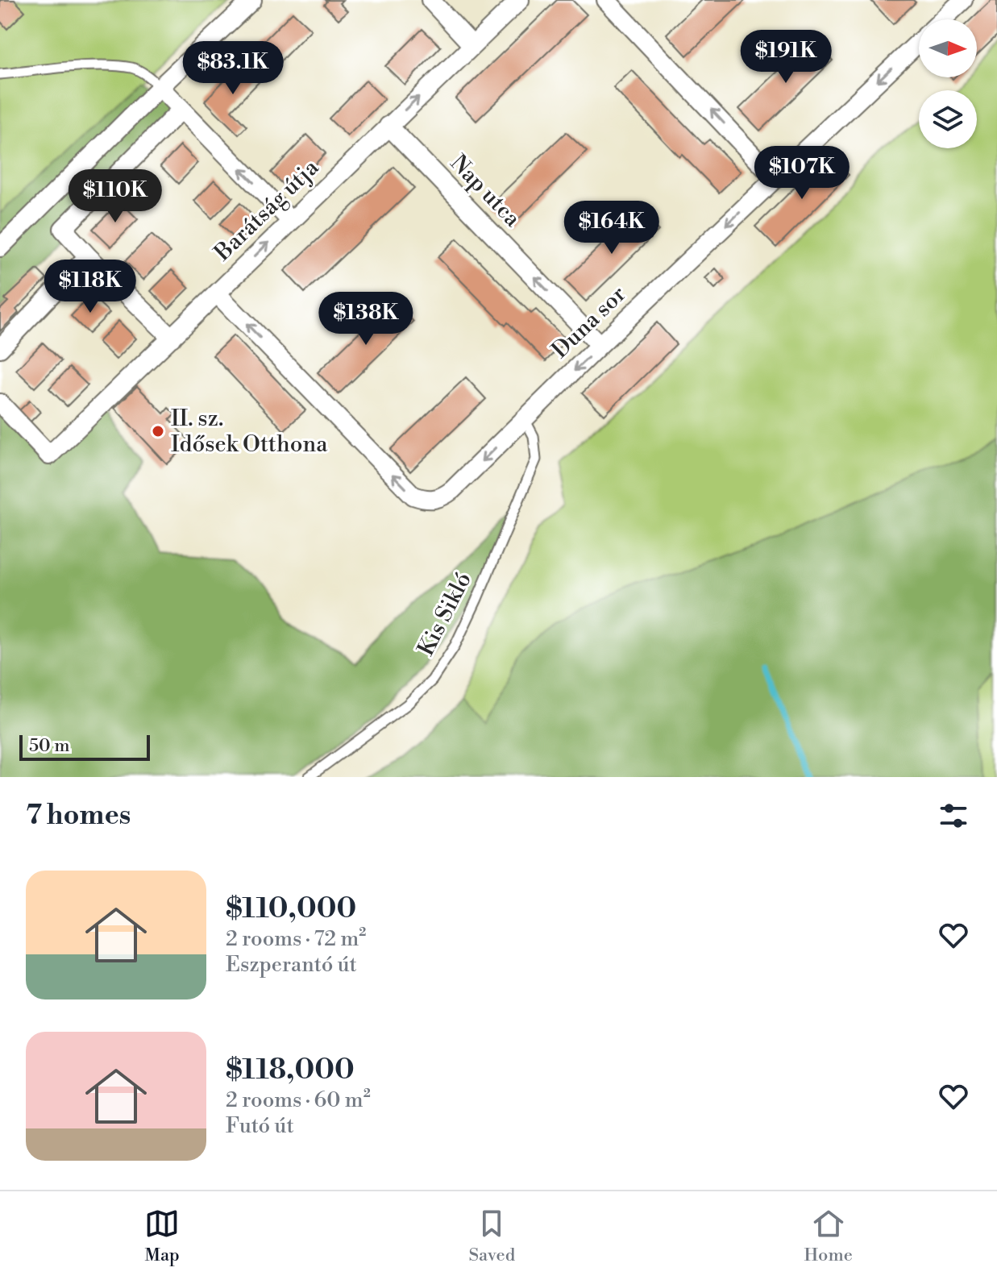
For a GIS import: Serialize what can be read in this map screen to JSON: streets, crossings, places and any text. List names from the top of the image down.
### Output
{
  "streets": {
    "street": ["Nap utca", "Barátság útja", "Duna sor"],
    "lane": ["Kis Sikló"]
  },
  "crossings": [
    ["Nap utca", "Barátság útja"],
    ["Nap utca", "Duna sor"],
    ["Barátság útja", "Duna sor"],
    ["Duna sor", "Kis Sikló"]
  ],
  "one_way": ["Nap utca"],
  "places": ["II. sz. Idősek Otthona"],
  "scale_bar": "50 m",
  "north": "right",
  "page": {
    "price": [
      "$191K",
      "$83.1K",
      "$107K",
      "$110K",
      "$164K",
      "$118K",
      "$138K"
    ],
    "scale": "50 m",
    "heading": "7 homes",
    "list": [
      {
        "name": "$110,000",
        "note": "2 rooms · 72 m² · Eszperantó út"
      },
      {
        "name": "$118,000",
        "note": "2 rooms · 60 m² · Futó út"
      }
    ],
    "tabs": ["Map", "Saved", "Home"]
  }
}
